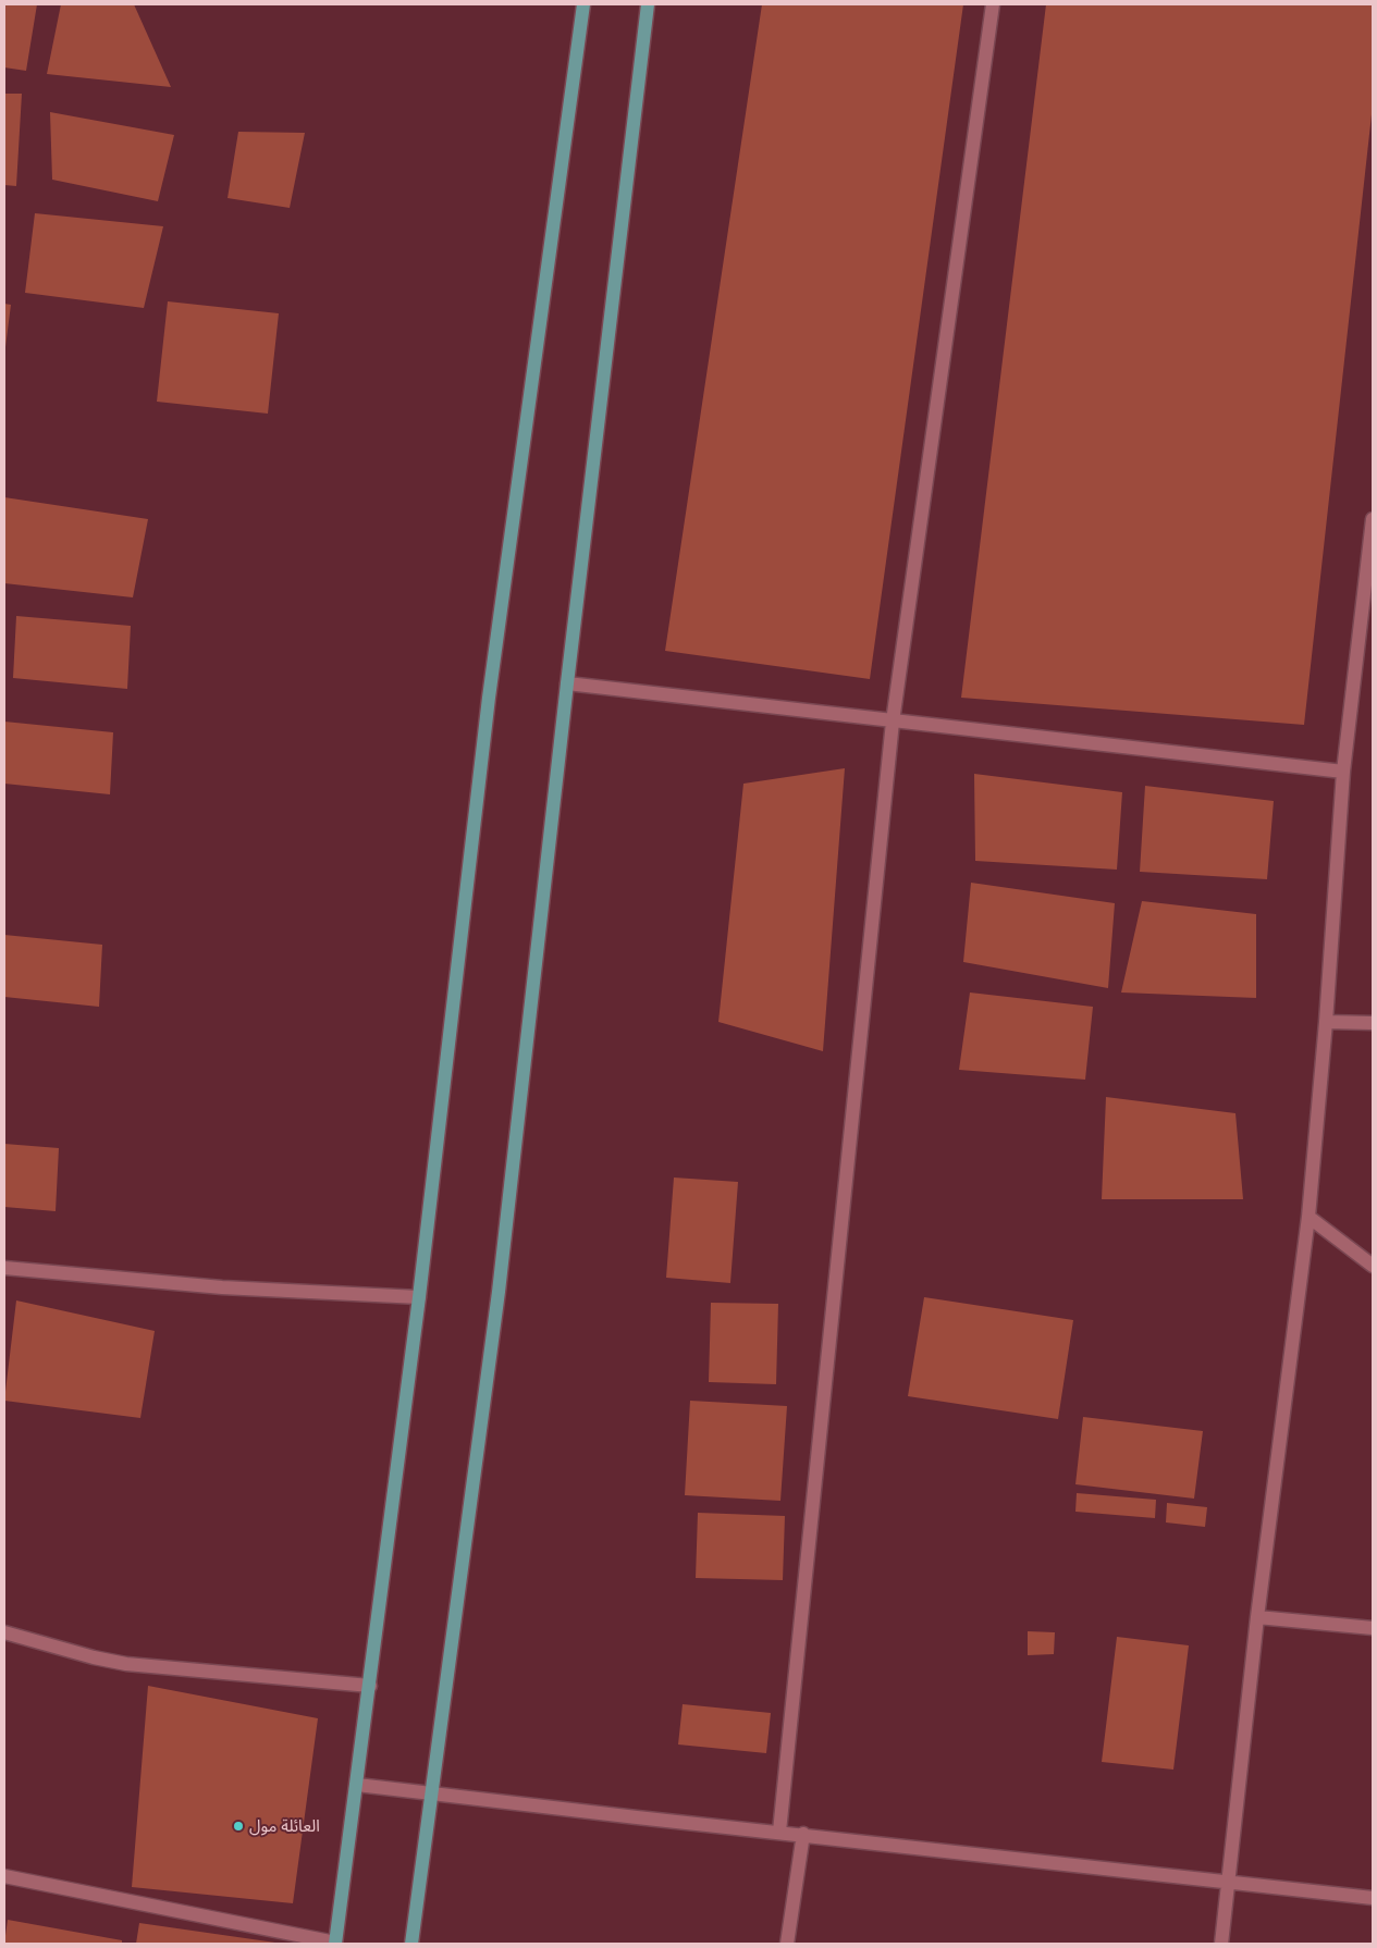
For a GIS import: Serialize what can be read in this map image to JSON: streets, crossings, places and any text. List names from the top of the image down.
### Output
{
  "places": ["العائلة مول"]
}
